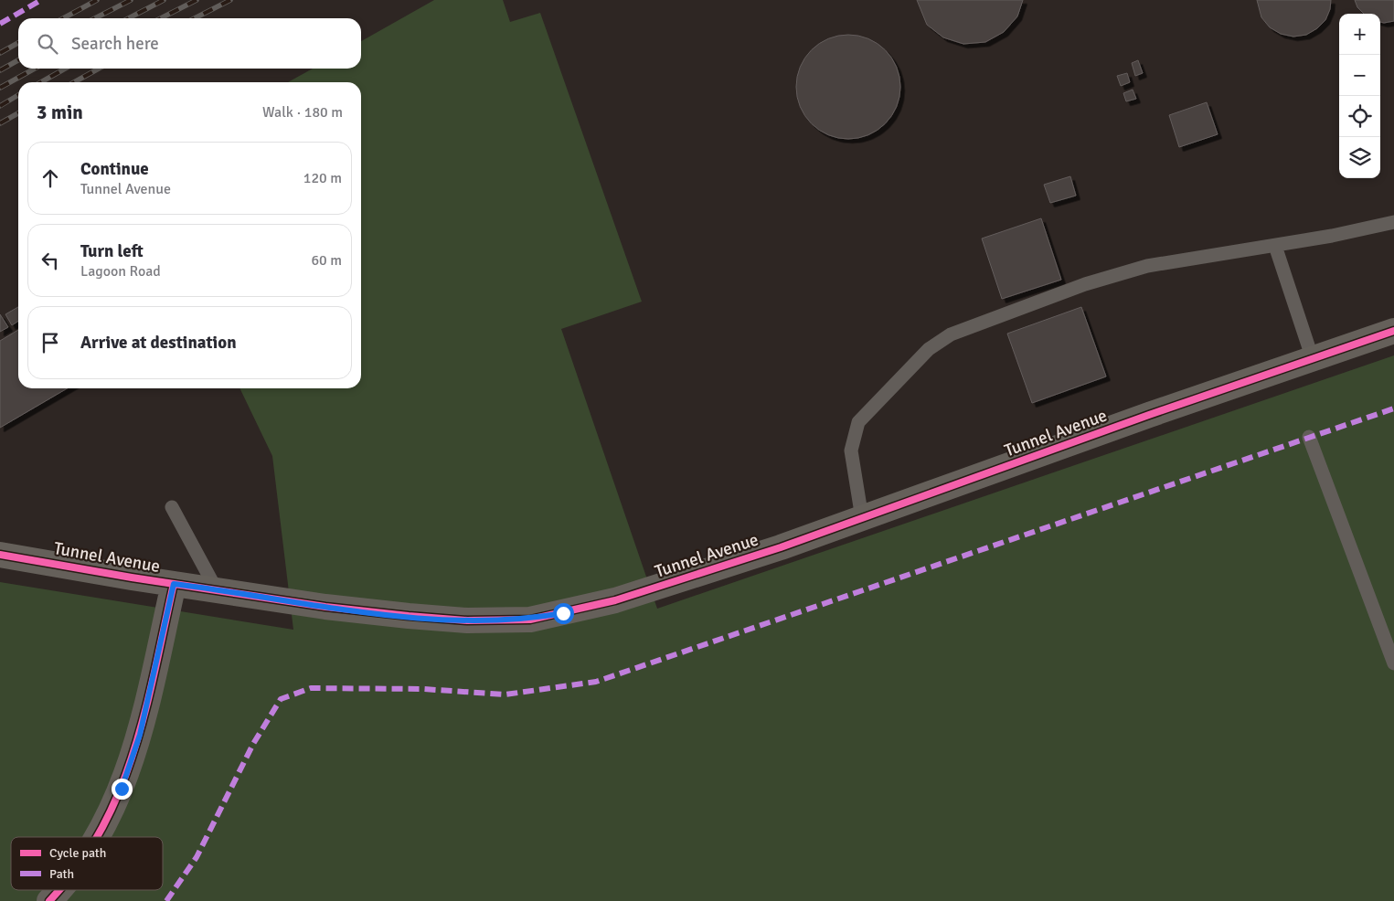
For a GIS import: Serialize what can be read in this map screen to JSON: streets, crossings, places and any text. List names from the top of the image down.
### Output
{
  "streets": {
    "street": ["Tunnel Avenue"]
  },
  "legend": ["Cycle path", "Path"],
  "page": {
    "map_buttons": ["+", "−"],
    "search": "Search here",
    "heading": ["3 min", "Walk · 180 m"],
    "list": [
      ["Continue", "Tunnel Avenue", "120 m"],
      ["Turn left", "Lagoon Road", "60 m"],
      "Arrive at destination"
    ]
  }
}
